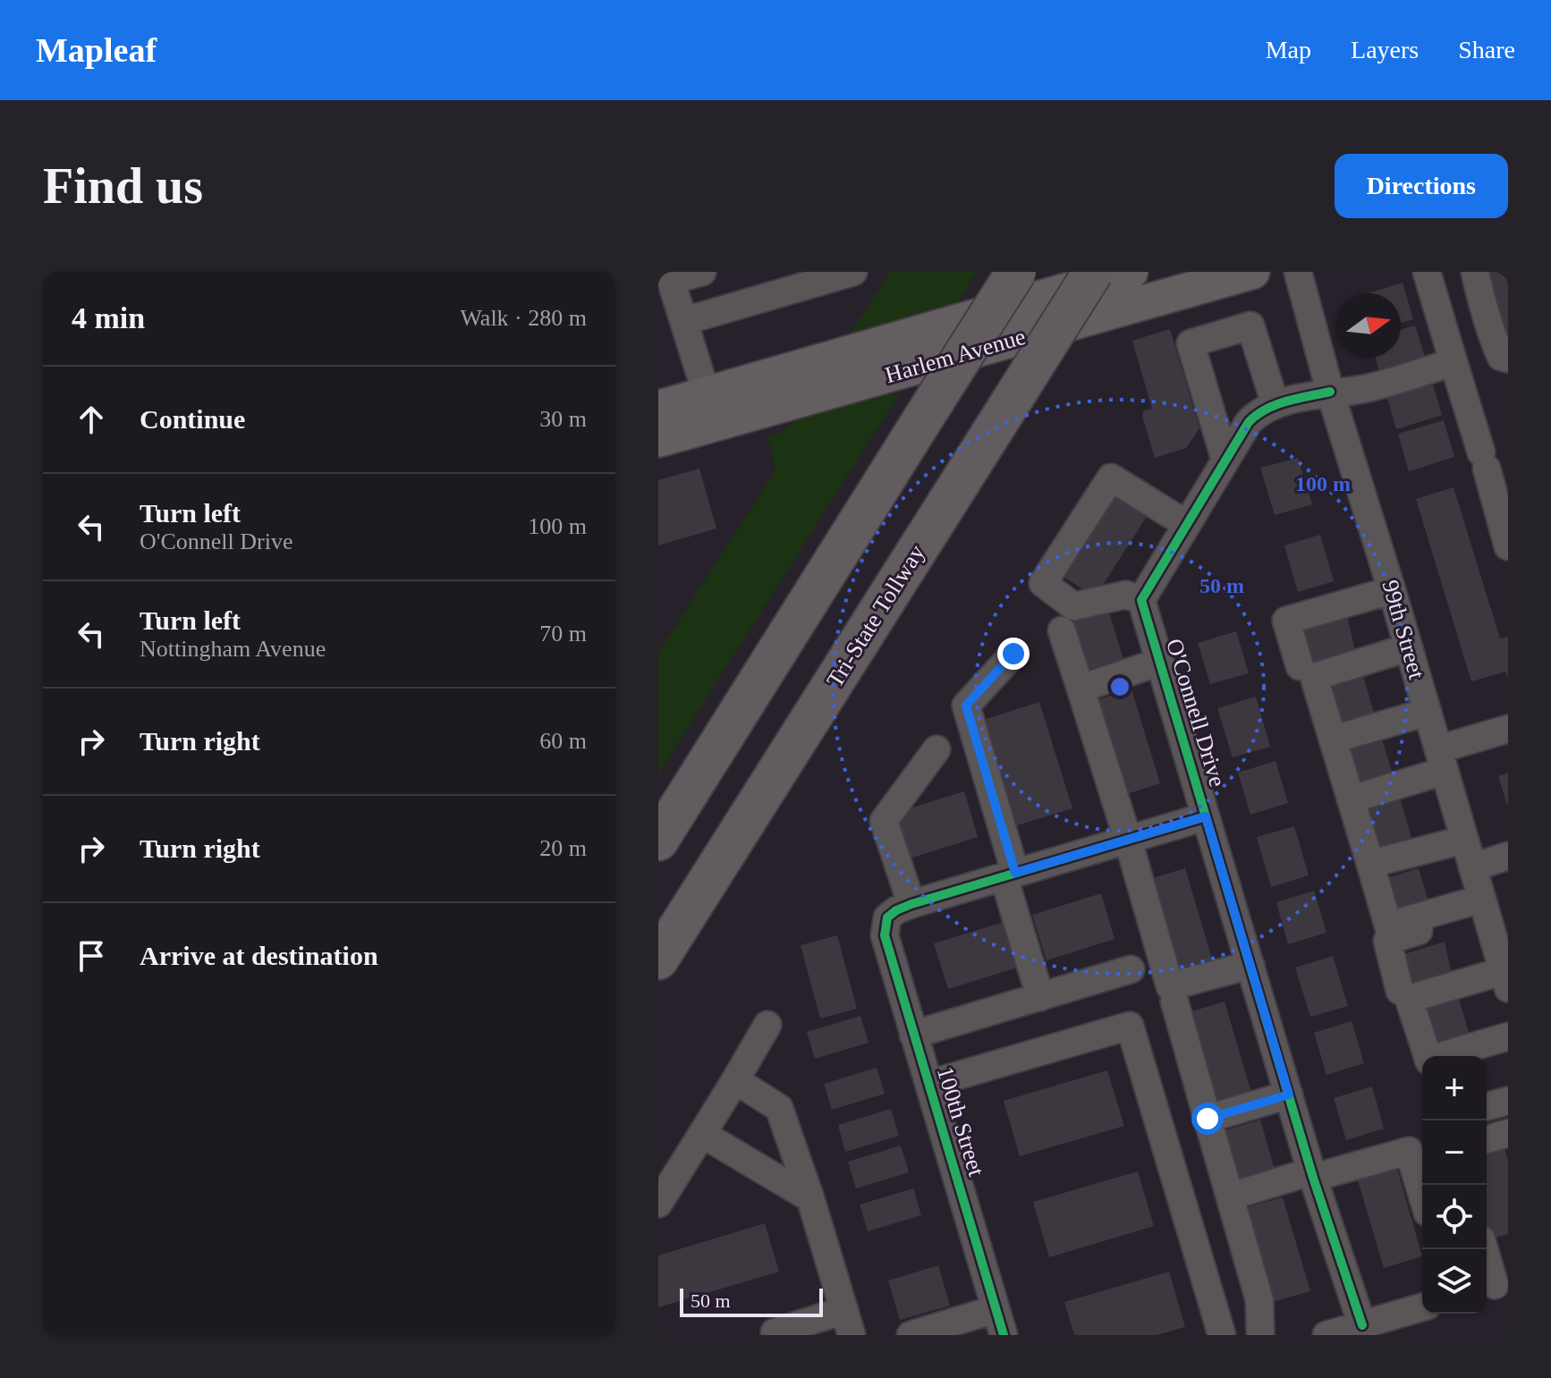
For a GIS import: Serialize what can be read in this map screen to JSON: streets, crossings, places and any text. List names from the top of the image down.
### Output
{
  "streets": {
    "highway": ["Tri-State Tollway"],
    "main road": ["Harlem Avenue"],
    "street": ["99th Street", "O'Connell Drive", "100th Street"]
  },
  "scale_bar": "50 m",
  "north": "right",
  "page": {
    "header": "Mapleaf",
    "nav": ["Map", "Layers", "Share"],
    "buttons": "Directions",
    "title": "Find us",
    "heading": ["4 min", "Walk · 280 m"],
    "list": [
      ["Continue", "30 m"],
      ["Turn left", "O'Connell Drive", "100 m"],
      ["Turn left", "Nottingham Avenue", "70 m"],
      ["Turn right", "60 m"],
      ["Turn right", "20 m"],
      "Arrive at destination"
    ],
    "map_buttons": ["+", "−"],
    "scale": "50 m"
  },
  "rings": ["100 m", "50 m"]
}
